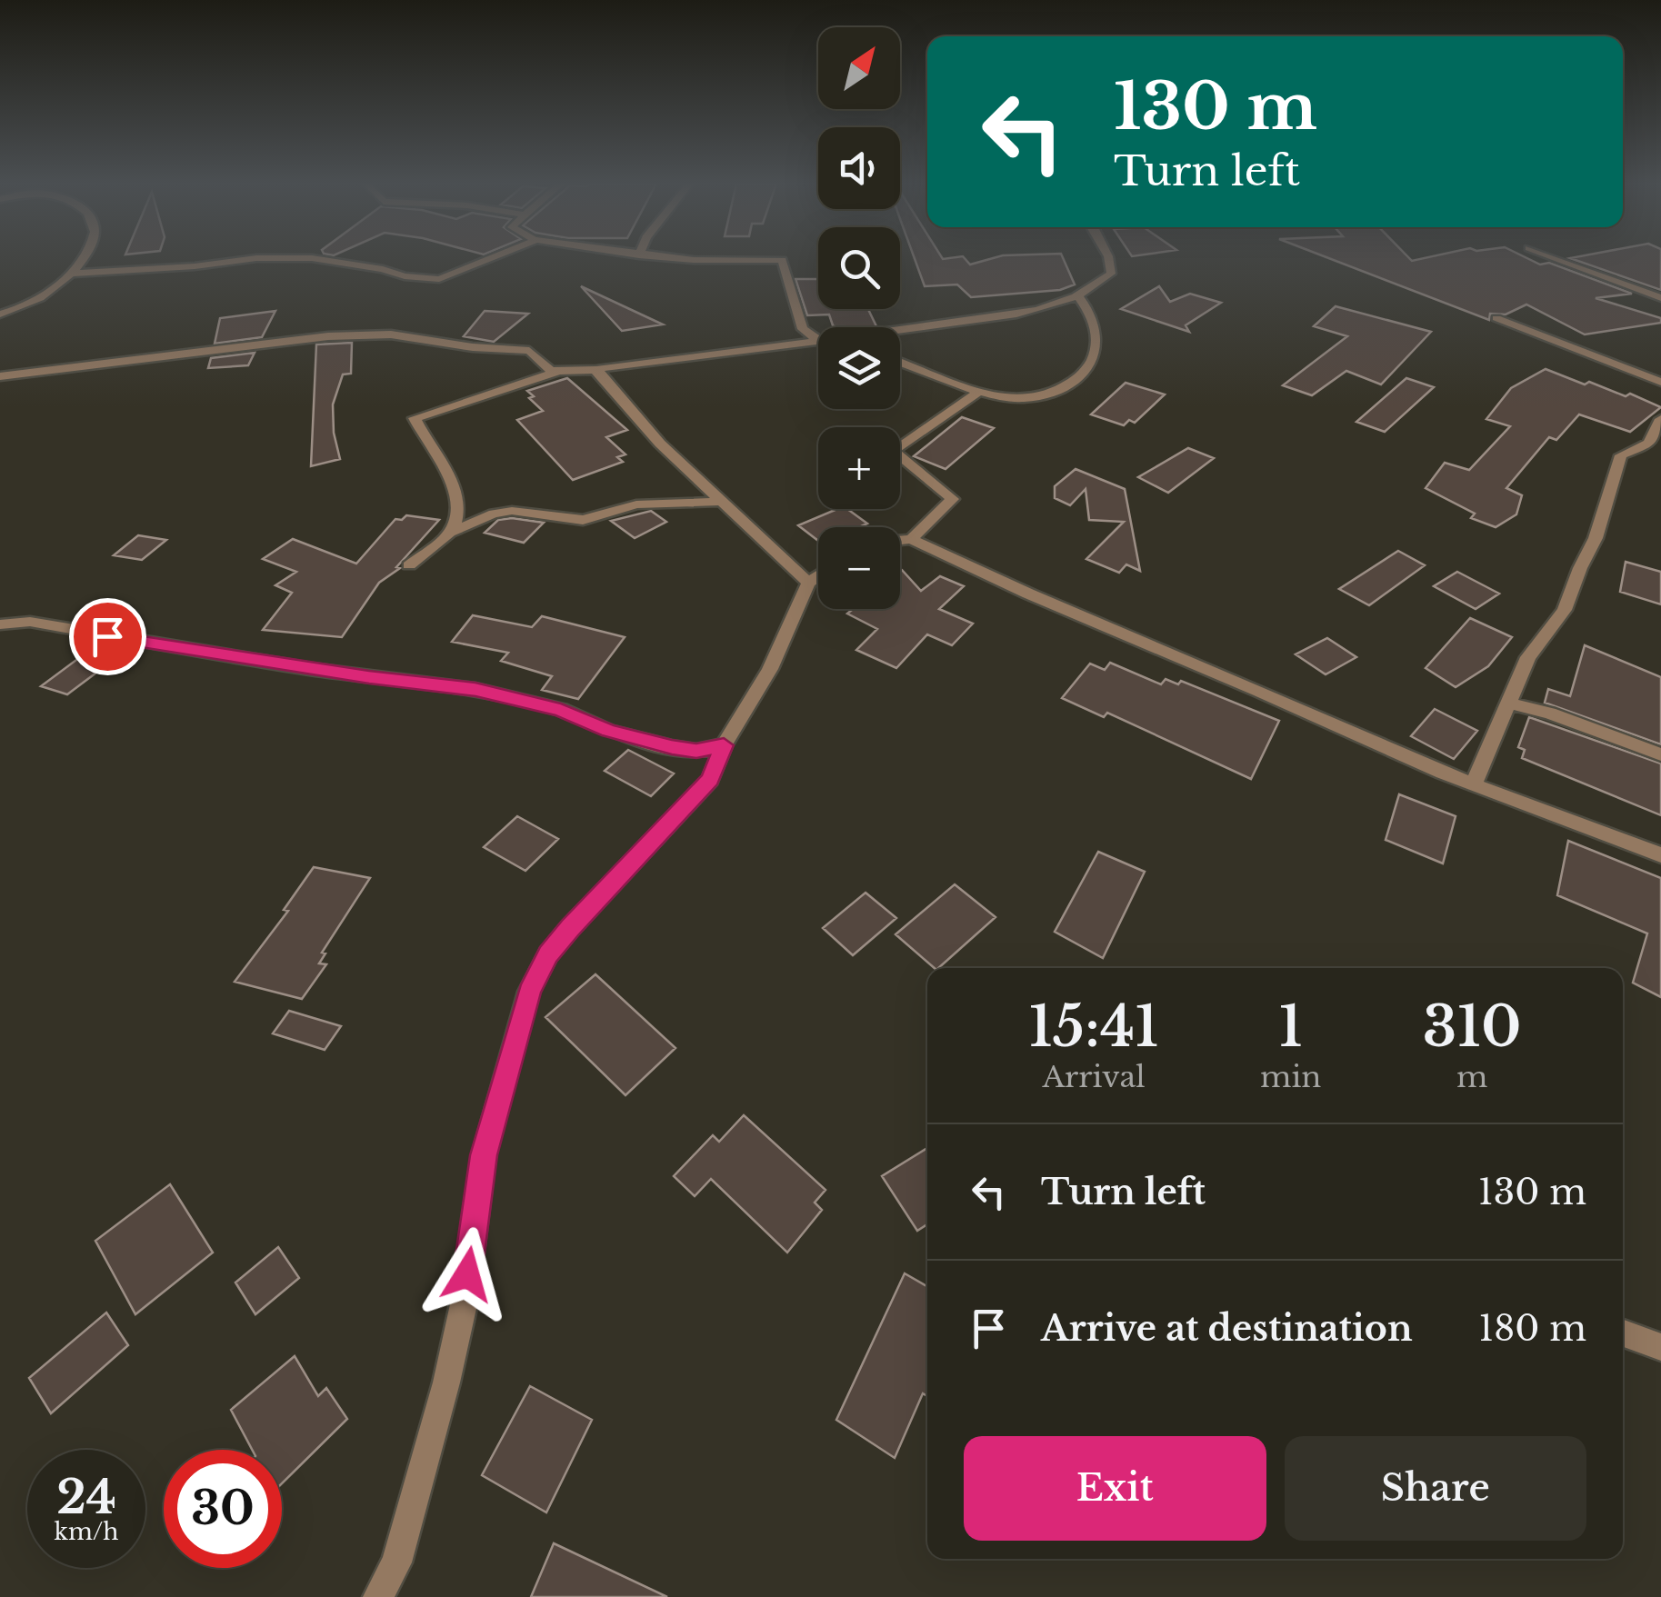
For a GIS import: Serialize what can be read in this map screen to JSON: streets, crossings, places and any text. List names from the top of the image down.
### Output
{
  "north": "top right",
  "page": {
    "map_buttons": ["+", "−"],
    "turn": ["130 m", "Turn left"],
    "eta": [
      "15:41",
      "Arrival",
      "1",
      "min",
      "310",
      "m"
    ],
    "list": [
      {
        "name": "Turn left",
        "value": "130 m"
      },
      {
        "name": "Arrive at destination",
        "value": "180 m"
      }
    ],
    "buttons": ["Exit", "Share"],
    "speed": "24 km/h",
    "limit": "30"
  }
}
